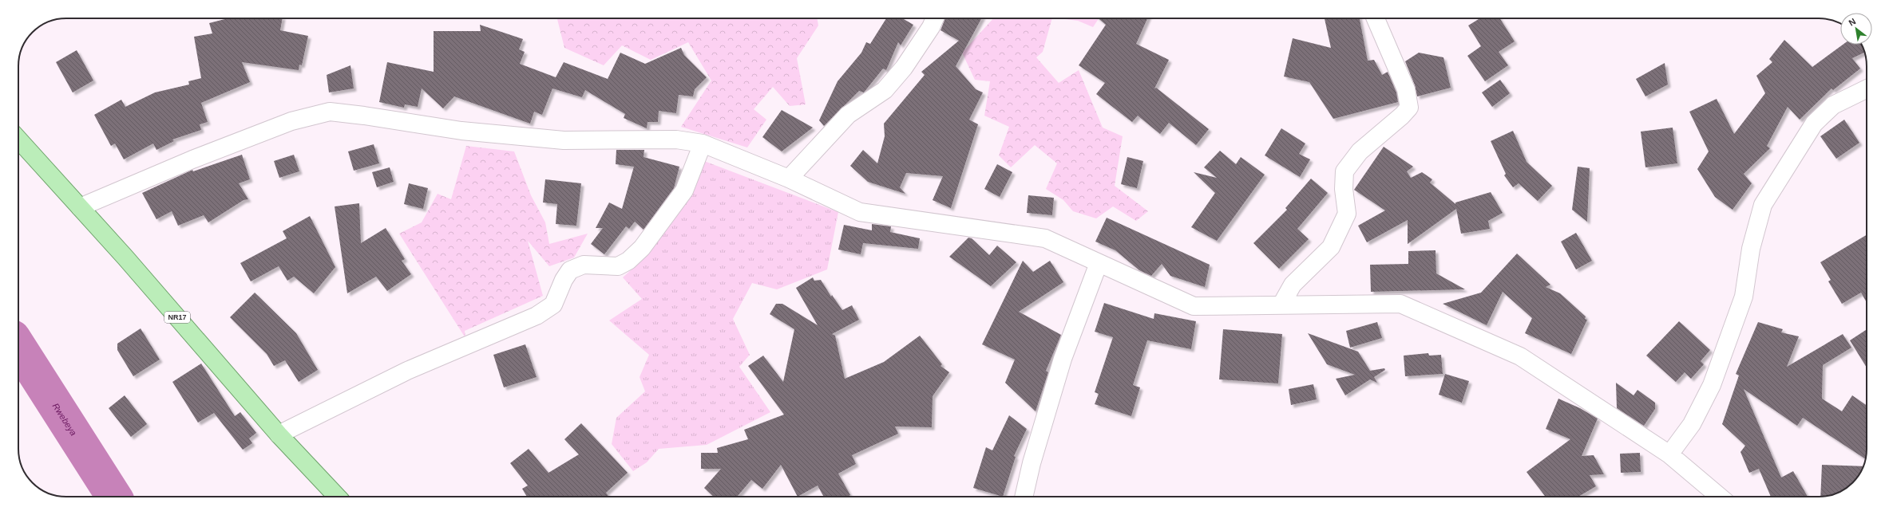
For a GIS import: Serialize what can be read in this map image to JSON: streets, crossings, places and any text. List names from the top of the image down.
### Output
{
  "streets": {
    "main road": ["NR17"]
  },
  "water": ["Rwebeya"],
  "north": "top left"
}
